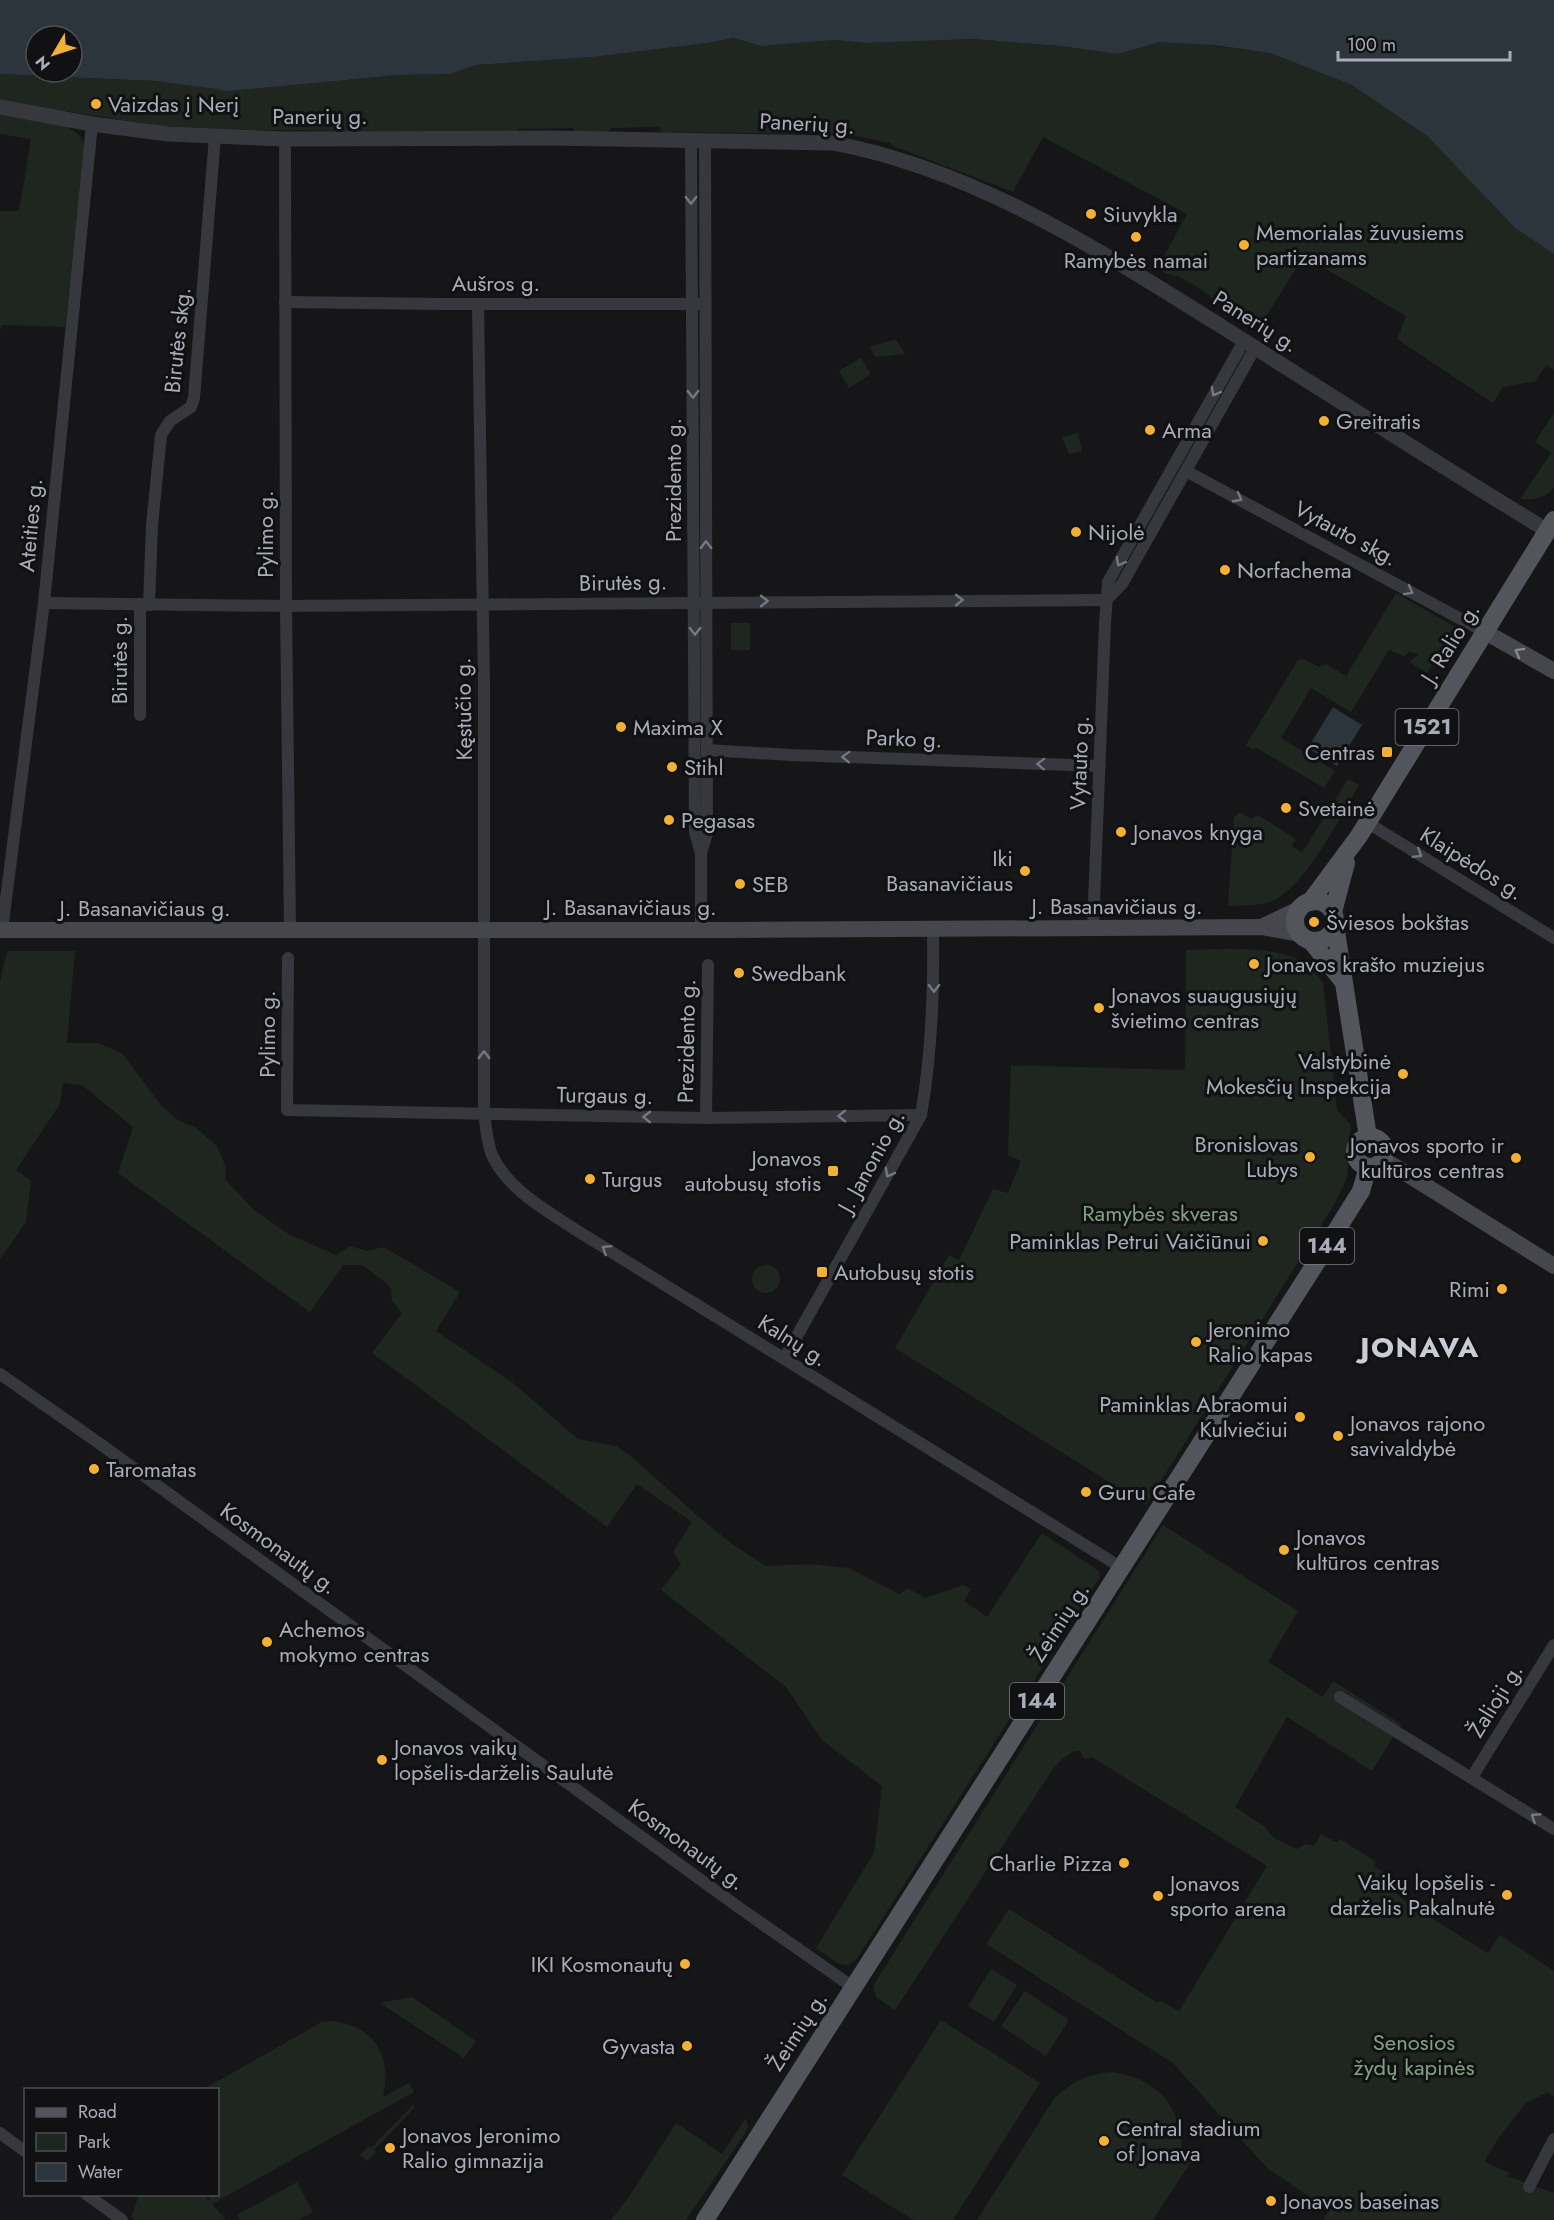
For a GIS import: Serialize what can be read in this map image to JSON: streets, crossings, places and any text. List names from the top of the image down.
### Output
{
  "streets": {
    "main road": [
      "J. Ralio g.",
      "1521",
      "J. Basanavičiaus g.",
      "144",
      "Žeimių g."
    ],
    "street": [
      "Panerių g.",
      "Aušros g.",
      "Birutės skg.",
      "Prezidento g.",
      "Ateities g.",
      "Vytauto skg.",
      "Pylimo g.",
      "Birutės g.",
      "Kęstučio g.",
      "Parko g.",
      "Vytauto g.",
      "Klaipėdos g.",
      "Turgaus g.",
      "J. Janonio g.",
      "Kalnų g.",
      "Kosmonautų g.",
      "Žalioji g."
    ]
  },
  "crossings": [
    ["Panerių g.", "Birutės skg."],
    ["Panerių g.", "Prezidento g."],
    ["Panerių g.", "Ateities g."],
    ["Panerių g.", "Pylimo g."],
    ["Panerių g.", "J. Ralio g."],
    ["Panerių g.", "Vytauto g."],
    ["Aušros g.", "Prezidento g."],
    ["Aušros g.", "Pylimo g."],
    ["Aušros g.", "Kęstučio g."],
    ["Birutės skg.", "Birutės g."],
    ["Prezidento g.", "Birutės g."],
    ["Prezidento g.", "Parko g."],
    ["Prezidento g.", "J. Basanavičiaus g."],
    ["Prezidento g.", "Turgaus g."],
    ["Ateities g.", "Birutės g."],
    ["Ateities g.", "J. Basanavičiaus g."],
    ["Vytauto skg.", "J. Ralio g."],
    ["Pylimo g.", "Birutės g."],
    ["Pylimo g.", "J. Basanavičiaus g."],
    ["Pylimo g.", "Turgaus g."],
    ["Birutės g.", "Kęstučio g."],
    ["Birutės g.", "Vytauto g."],
    ["J. Ralio g.", "Klaipėdos g."],
    ["J. Ralio g.", "J. Basanavičiaus g."],
    ["Kęstučio g.", "J. Basanavičiaus g."],
    ["Kęstučio g.", "Turgaus g."],
    ["Kęstučio g.", "Kalnų g."],
    ["Parko g.", "Vytauto g."],
    ["Vytauto g.", "J. Basanavičiaus g."],
    ["J. Basanavičiaus g.", "J. Janonio g."],
    ["Turgaus g.", "J. Janonio g."],
    ["Turgaus g.", "Kalnų g."],
    ["J. Janonio g.", "Kalnų g."],
    ["Kalnų g.", "Žeimių g."],
    ["Kosmonautų g.", "Žeimių g."]
  ],
  "one_way": [
    "Vytauto skg.",
    "Parko g.",
    "Klaipėdos g.",
    "Turgaus g.",
    "J. Janonio g.",
    "Kalnų g."
  ],
  "districts": ["JONAVA"],
  "parks": ["Ramybės skveras", "Senosios žydų kapinės"],
  "places": {
    "other": [
      "Vaizdas į Nerį",
      "Siuvykla",
      "Ramybės namai",
      "Memorialas žuvusiems partizanams",
      "Greitratis",
      "Arma",
      "Nijolė",
      "Norfachema",
      "Maxima X",
      "Stihl",
      "Svetainė",
      "Pegasas",
      "Jonavos knyga",
      "Iki Basanavičiaus",
      "SEB",
      "Šviesos bokštas",
      "Jonavos krašto muziejus",
      "Swedbank",
      "Jonavos suaugusiųjų švietimo centras",
      "Valstybinė Mokesčių Inspekcija",
      "Bronislovas Lubys",
      "Jonavos sporto ir kultūros centras",
      "Turgus",
      "Paminklas Petrui Vaičiūnui",
      "Rimi",
      "Jeronimo Ralio kapas",
      "Paminklas Abraomui Kulviečiui",
      "Jonavos rajono savivaldybė",
      "Taromatas",
      "Guru Cafe",
      "Jonavos kultūros centras",
      "Achemos mokymo centras",
      "Jonavos vaikų lopšelis-darželis Saulutė",
      "Charlie Pizza",
      "Vaikų lopšelis - darželis Pakalnutė",
      "Jonavos sporto arena",
      "IKI Kosmonautų",
      "Gyvasta",
      "Central stadium of Jonava",
      "Jonavos Jeronimo Ralio gimnazija",
      "Jonavos baseinas"
    ],
    "transit": ["Centras", "Jonavos autobusų stotis", "Autobusų stotis"]
  },
  "legend": ["Road", "Park", "Water"],
  "scale_bar": "100 m",
  "north": "bottom left"
}
